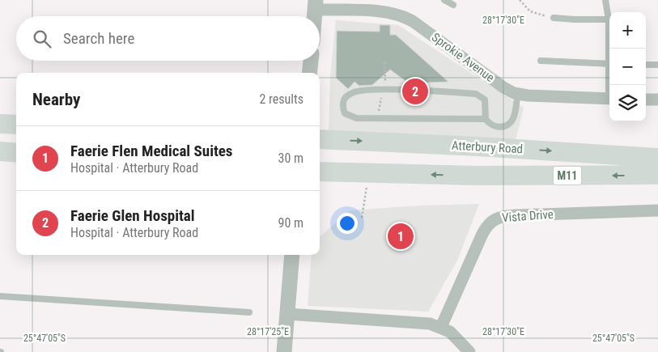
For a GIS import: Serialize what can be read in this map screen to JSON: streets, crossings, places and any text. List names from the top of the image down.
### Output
{
  "streets": {
    "main road": ["Atterbury Road", "M11"],
    "street": ["Sprokie Avenue", "Vista Drive"]
  },
  "page": {
    "map_buttons": ["+", "−"],
    "search": "Search here",
    "heading": ["Nearby", "2 results"],
    "pins": ["2", "1"],
    "list": [
      {
        "mark": "1",
        "name": "Faerie Flen Medical Suites",
        "note": "Hospital · Atterbury Road",
        "value": "30 m"
      },
      {
        "mark": "2",
        "name": "Faerie Glen Hospital",
        "note": "Hospital · Atterbury Road",
        "value": "90 m"
      }
    ]
  },
  "coordinates": ["28°17'30\"E", "28°17'25\"E", "25°47'05\"S"]
}
